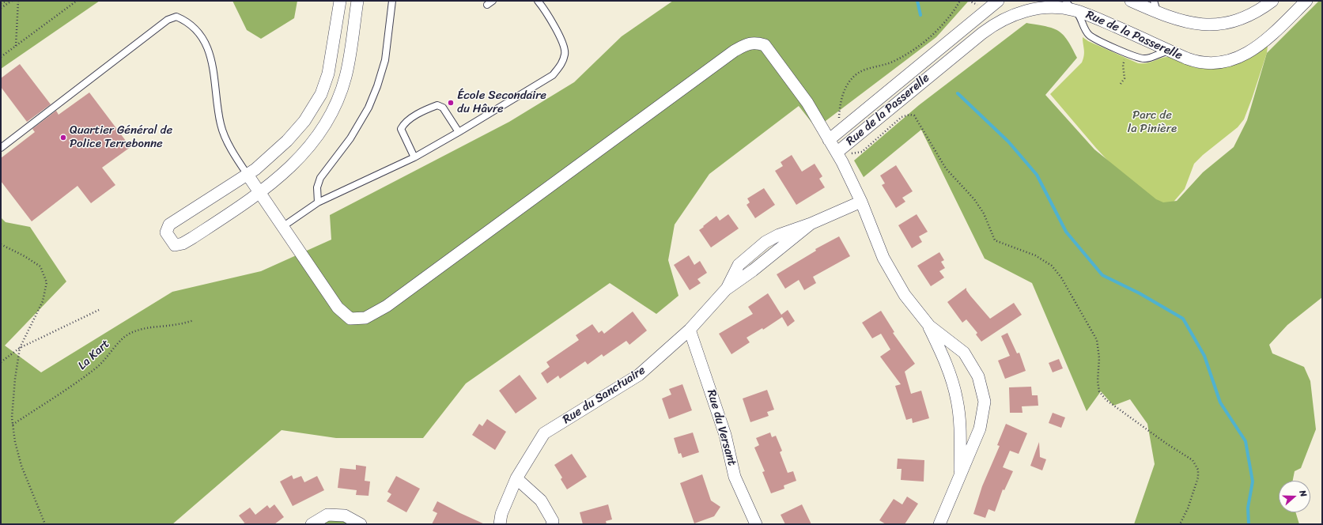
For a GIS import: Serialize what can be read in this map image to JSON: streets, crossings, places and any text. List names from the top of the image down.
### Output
{
  "streets": {
    "street": ["Rue de la Passerelle", "Rue du Sanctuaire", "Rue du Versant"],
    "path": ["La Kart"]
  },
  "crossings": [
    ["Rue du Sanctuaire", "Rue du Versant"]
  ],
  "parks": ["Parc de la Pinière"],
  "places": ["École Secondaire du Hâvre", "Quartier Général de Police Terrebonne"],
  "north": "right"
}
